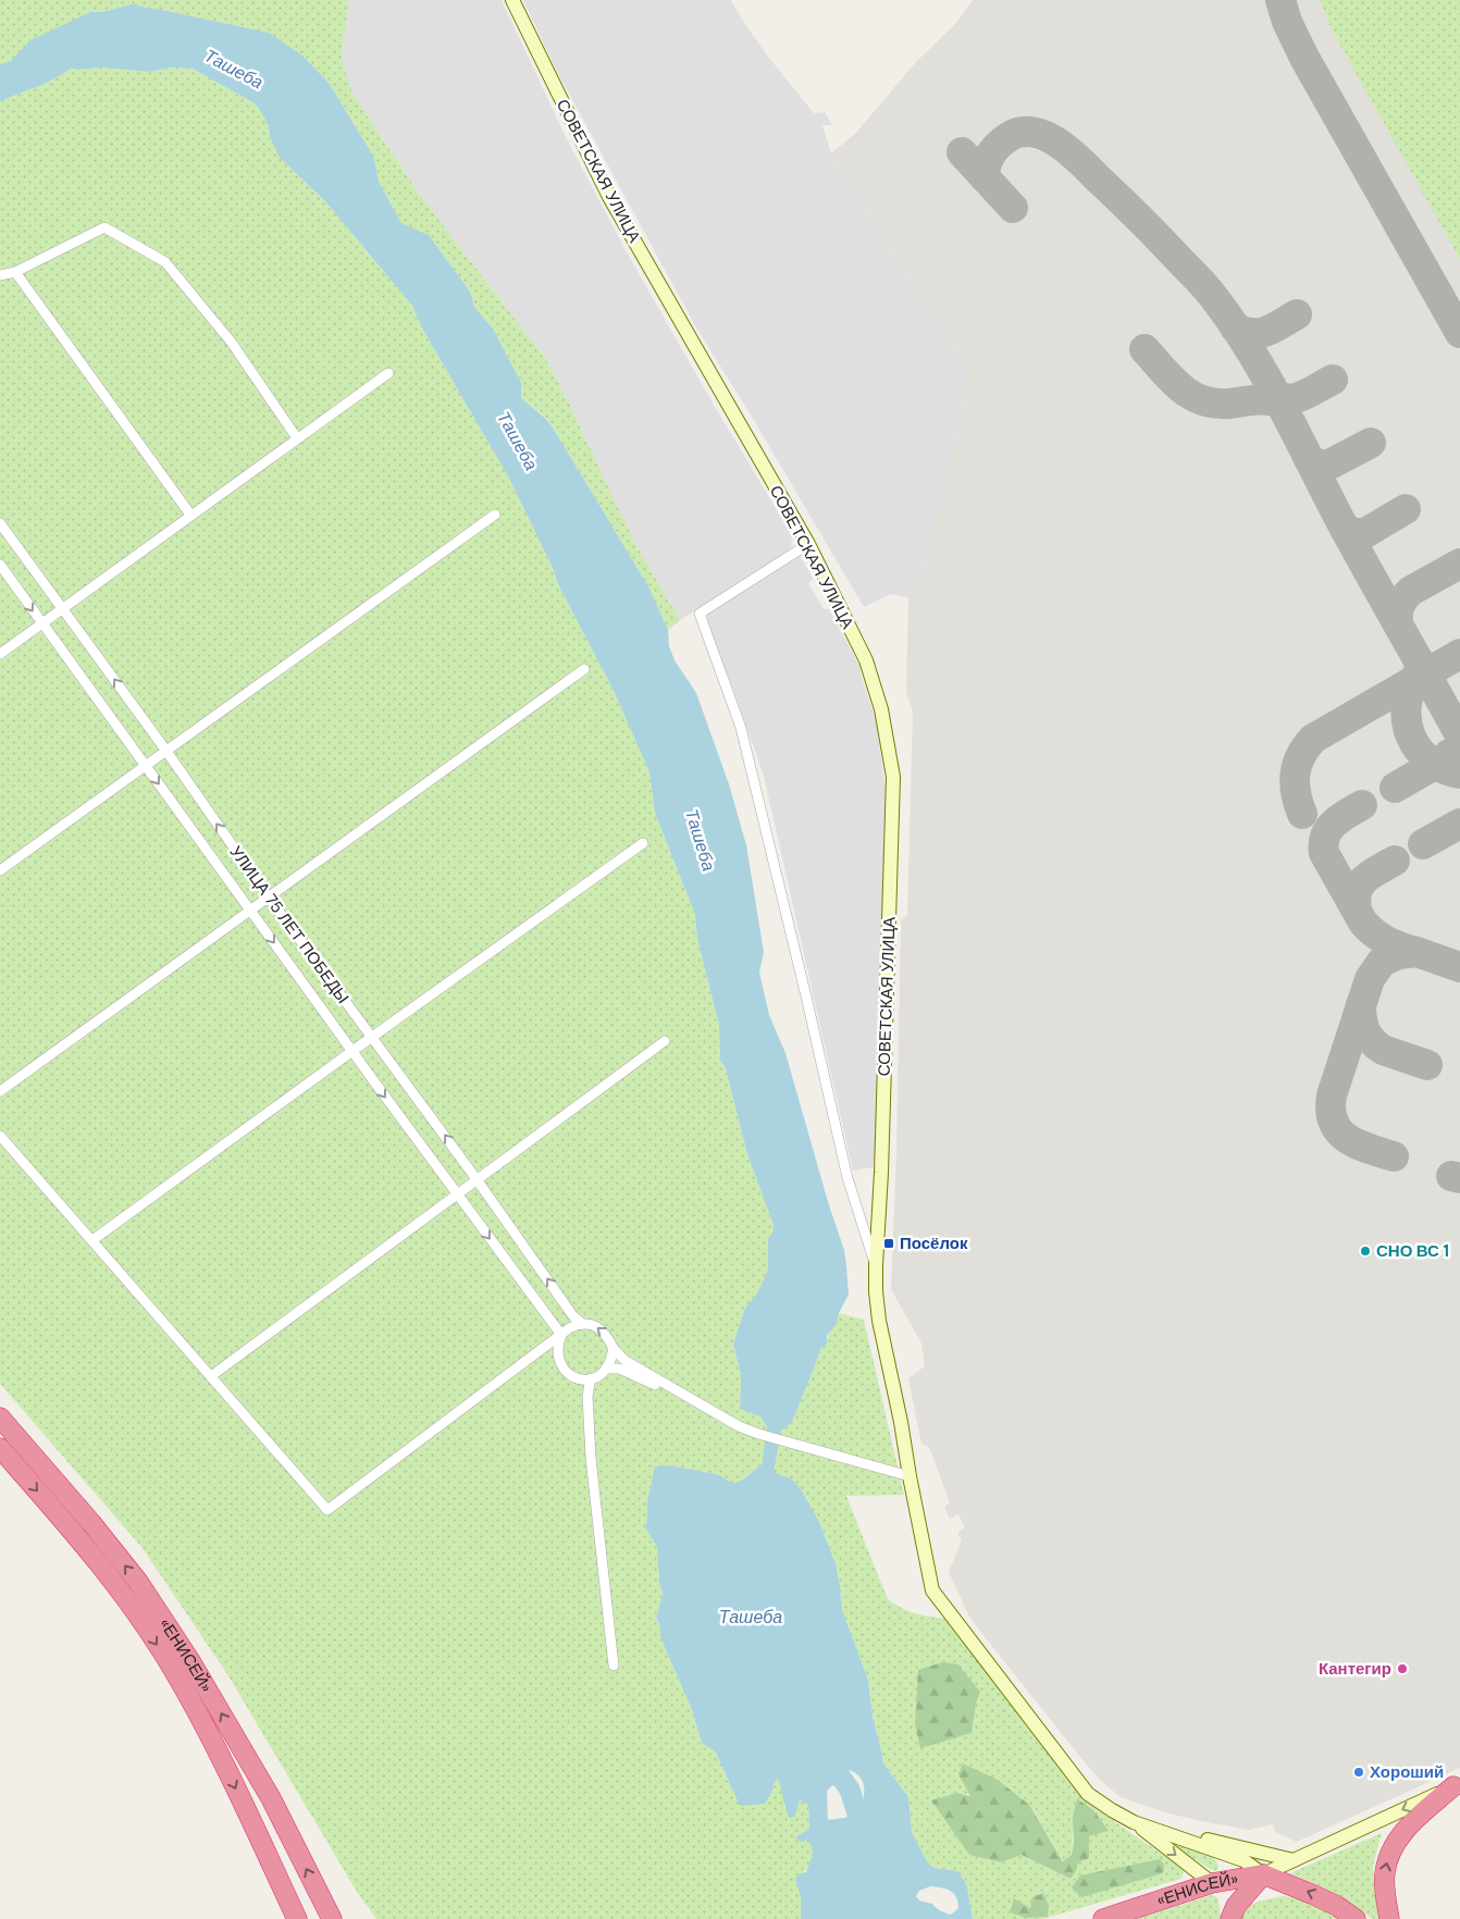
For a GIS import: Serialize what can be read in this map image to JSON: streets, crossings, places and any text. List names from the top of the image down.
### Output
{
  "streets": {
    "highway": ["«ЕНИСЕЙ»"],
    "street": ["СОВЕТСКАЯ УЛИЦА", "УЛИЦА 75 ЛЕТ ПОБЕДЫ"]
  },
  "water": ["Ташеба"],
  "places": {
    "transit": ["Посёлок"],
    "other": ["СНО ВС 1", "Кантегир", "Хороший"]
  }
}
